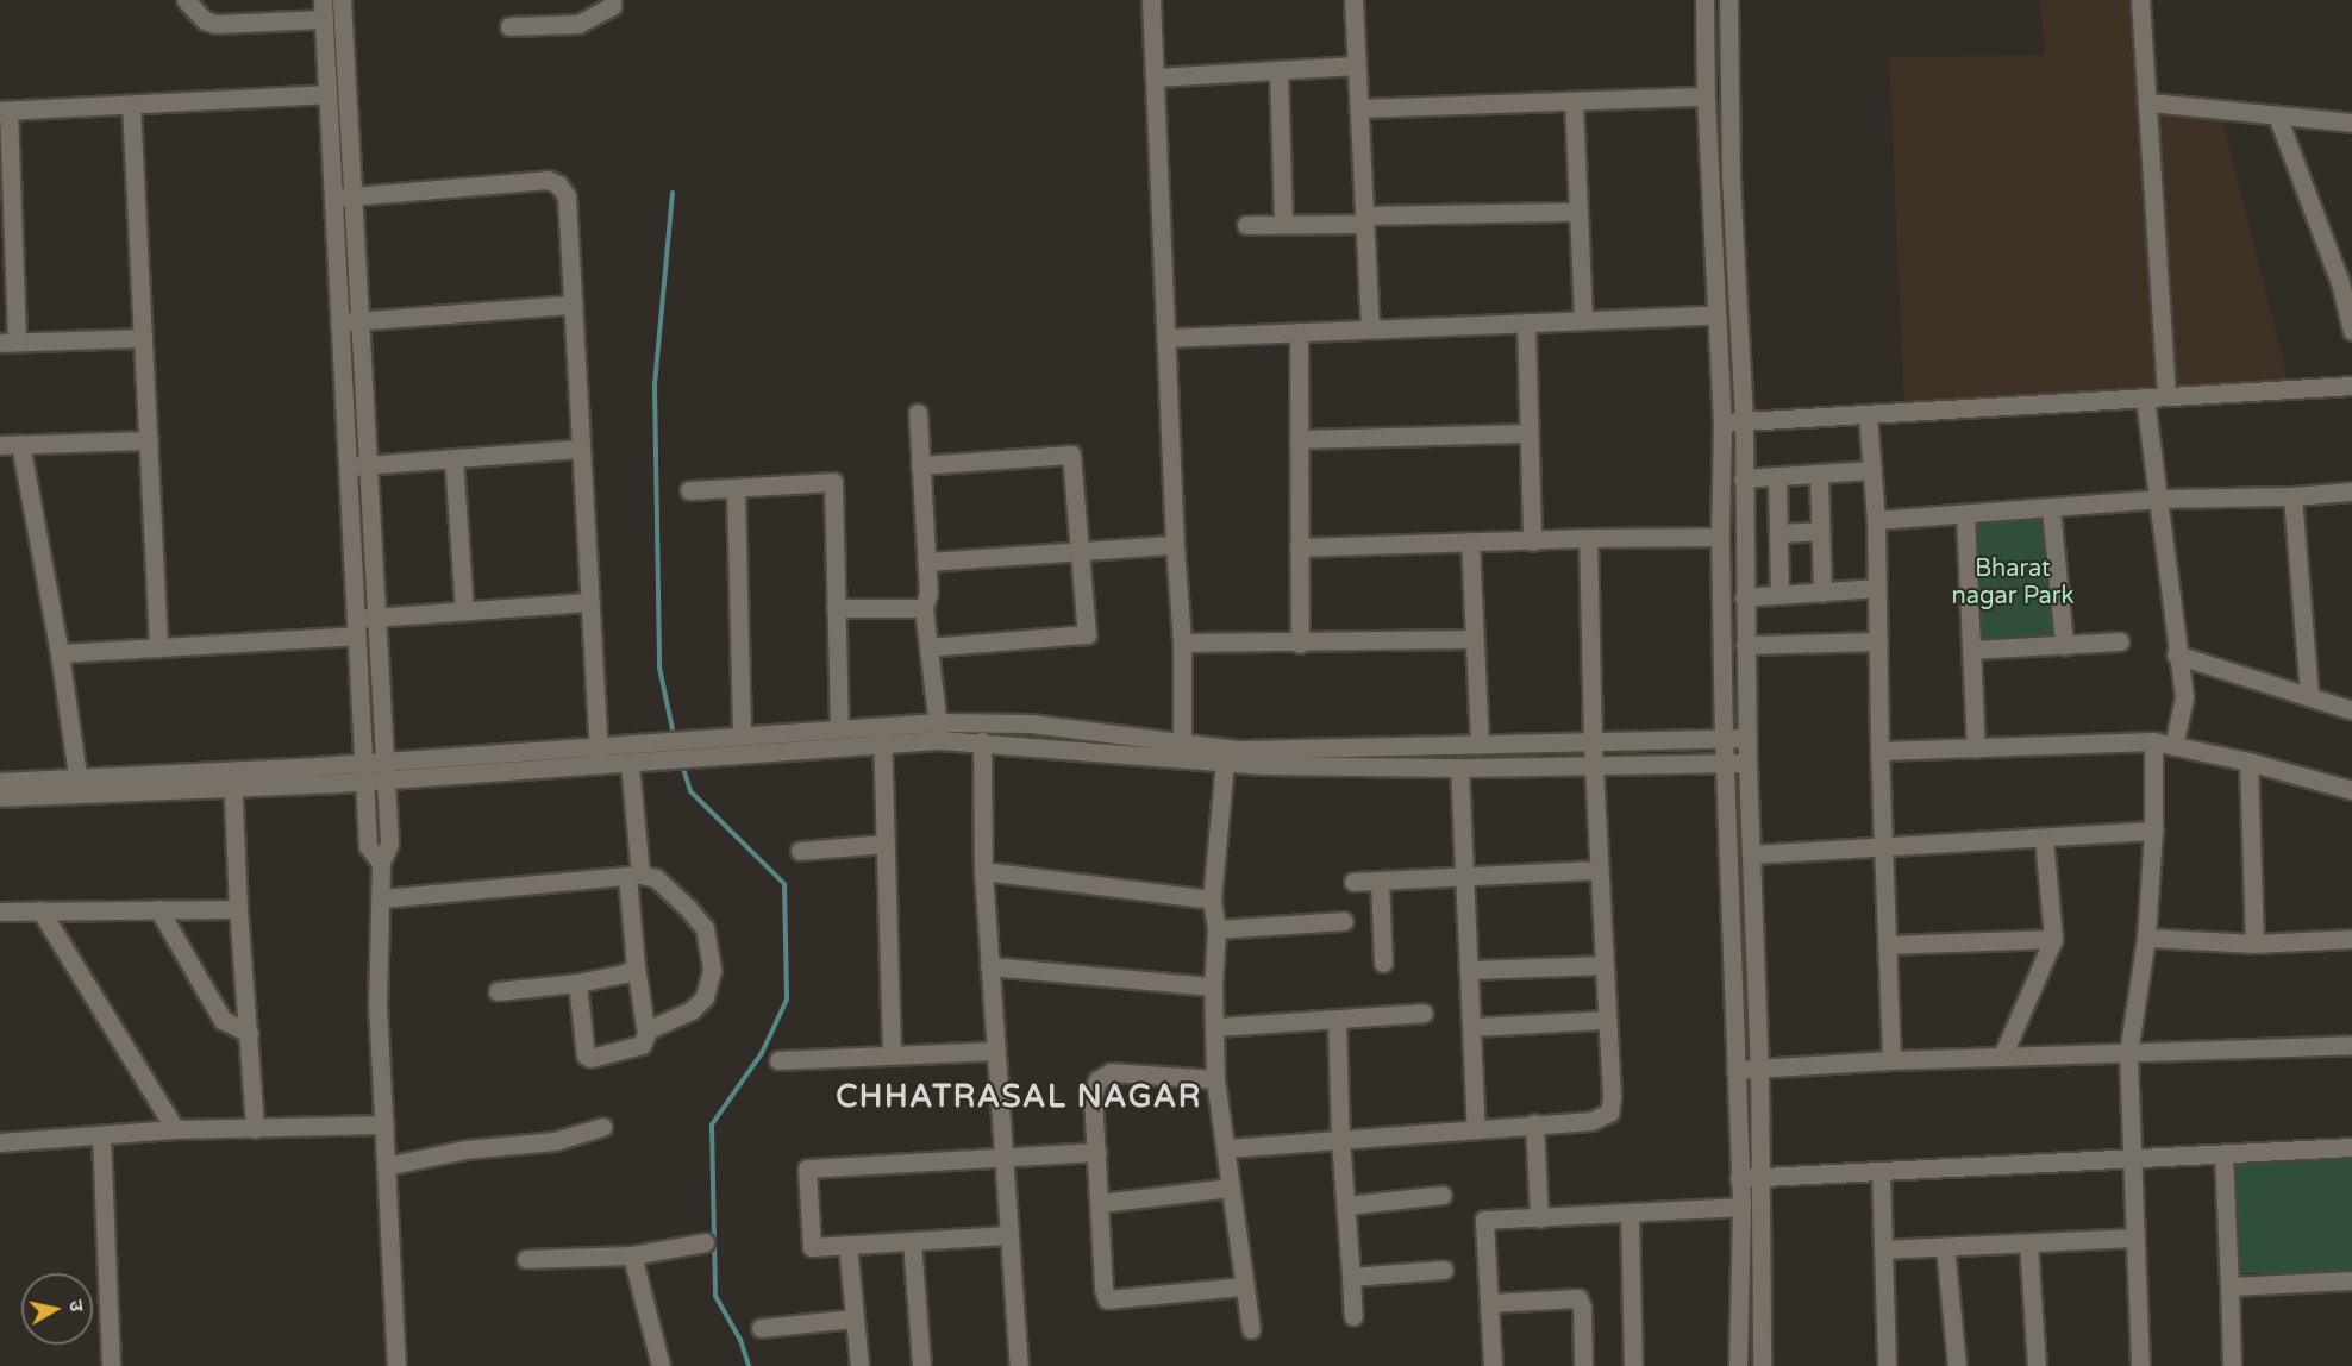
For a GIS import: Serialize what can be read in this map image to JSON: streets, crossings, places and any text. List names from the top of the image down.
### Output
{
  "districts": ["CHHATRASAL NAGAR"],
  "parks": ["Bharat nagar Park"],
  "north": "right"
}
